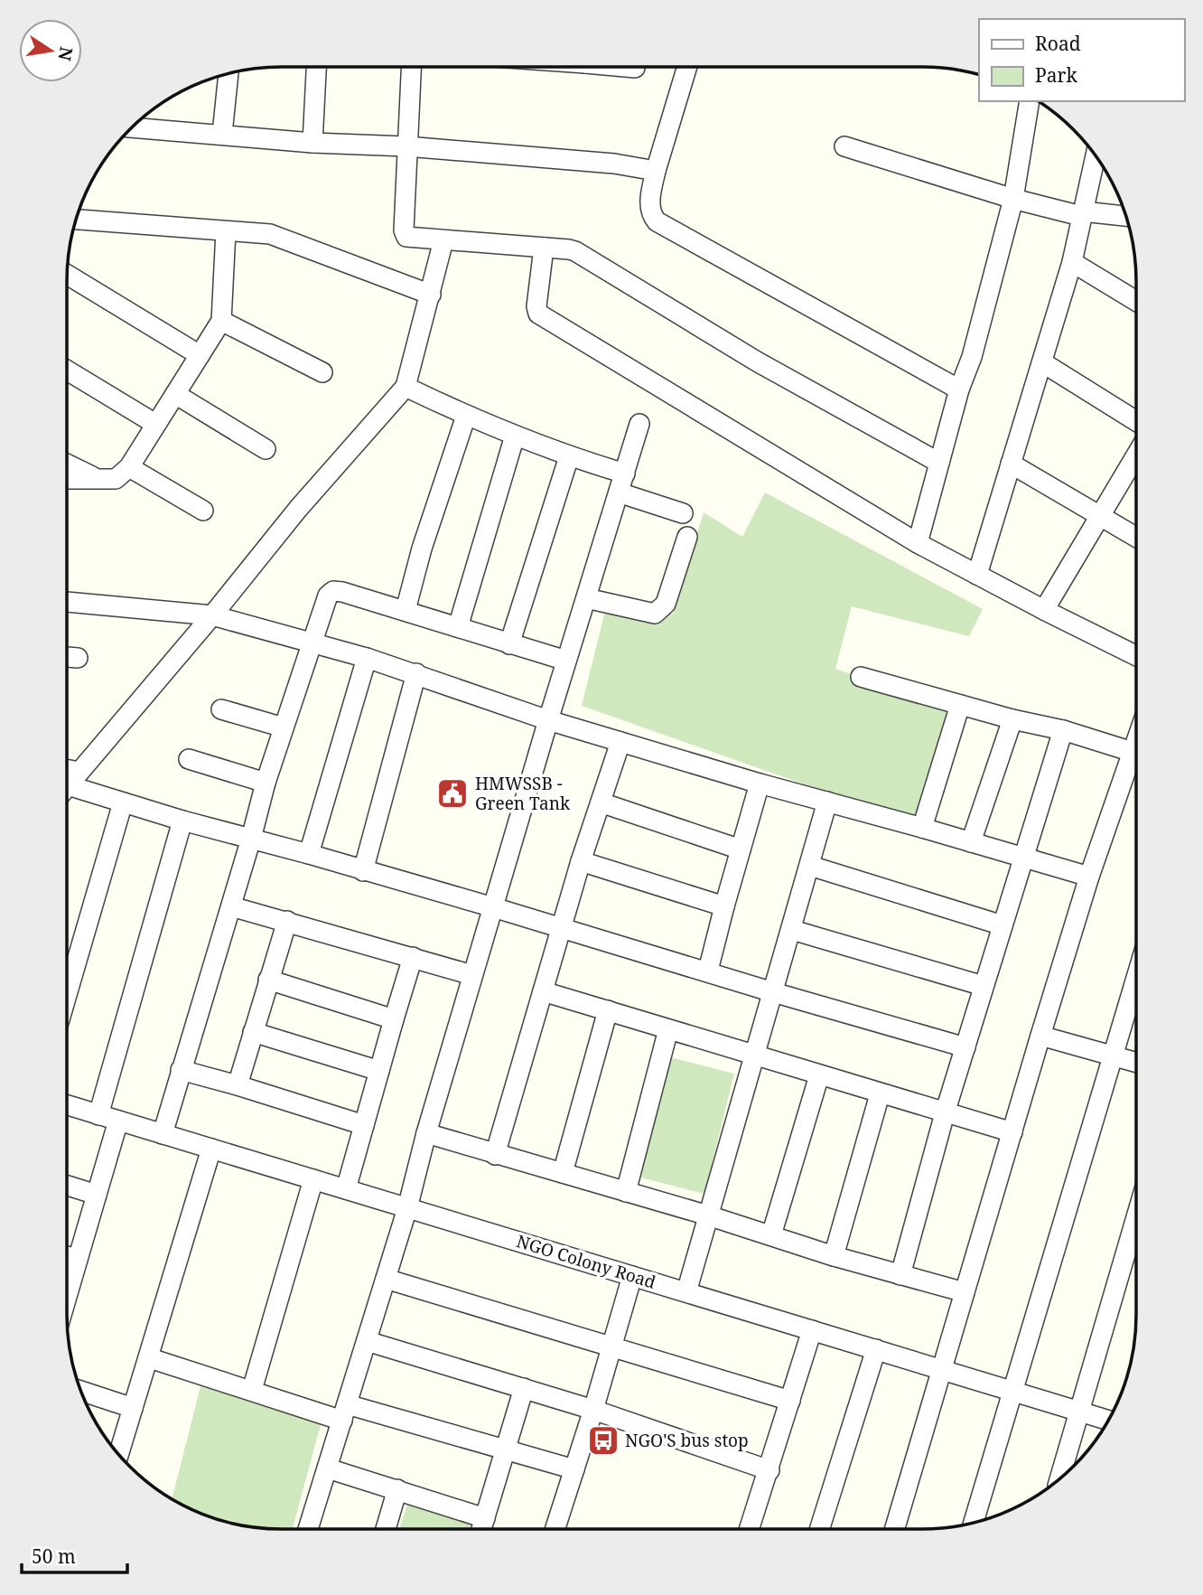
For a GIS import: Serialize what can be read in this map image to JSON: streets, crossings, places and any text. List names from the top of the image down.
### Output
{
  "streets": {
    "street": ["NGO Colony Road"]
  },
  "places": {
    "public building": ["HMWSSB - Green Tank"],
    "bus stop": ["NGO'S bus stop"]
  },
  "legend": ["Road", "Park"],
  "scale_bar": "50 m",
  "north": "right"
}
